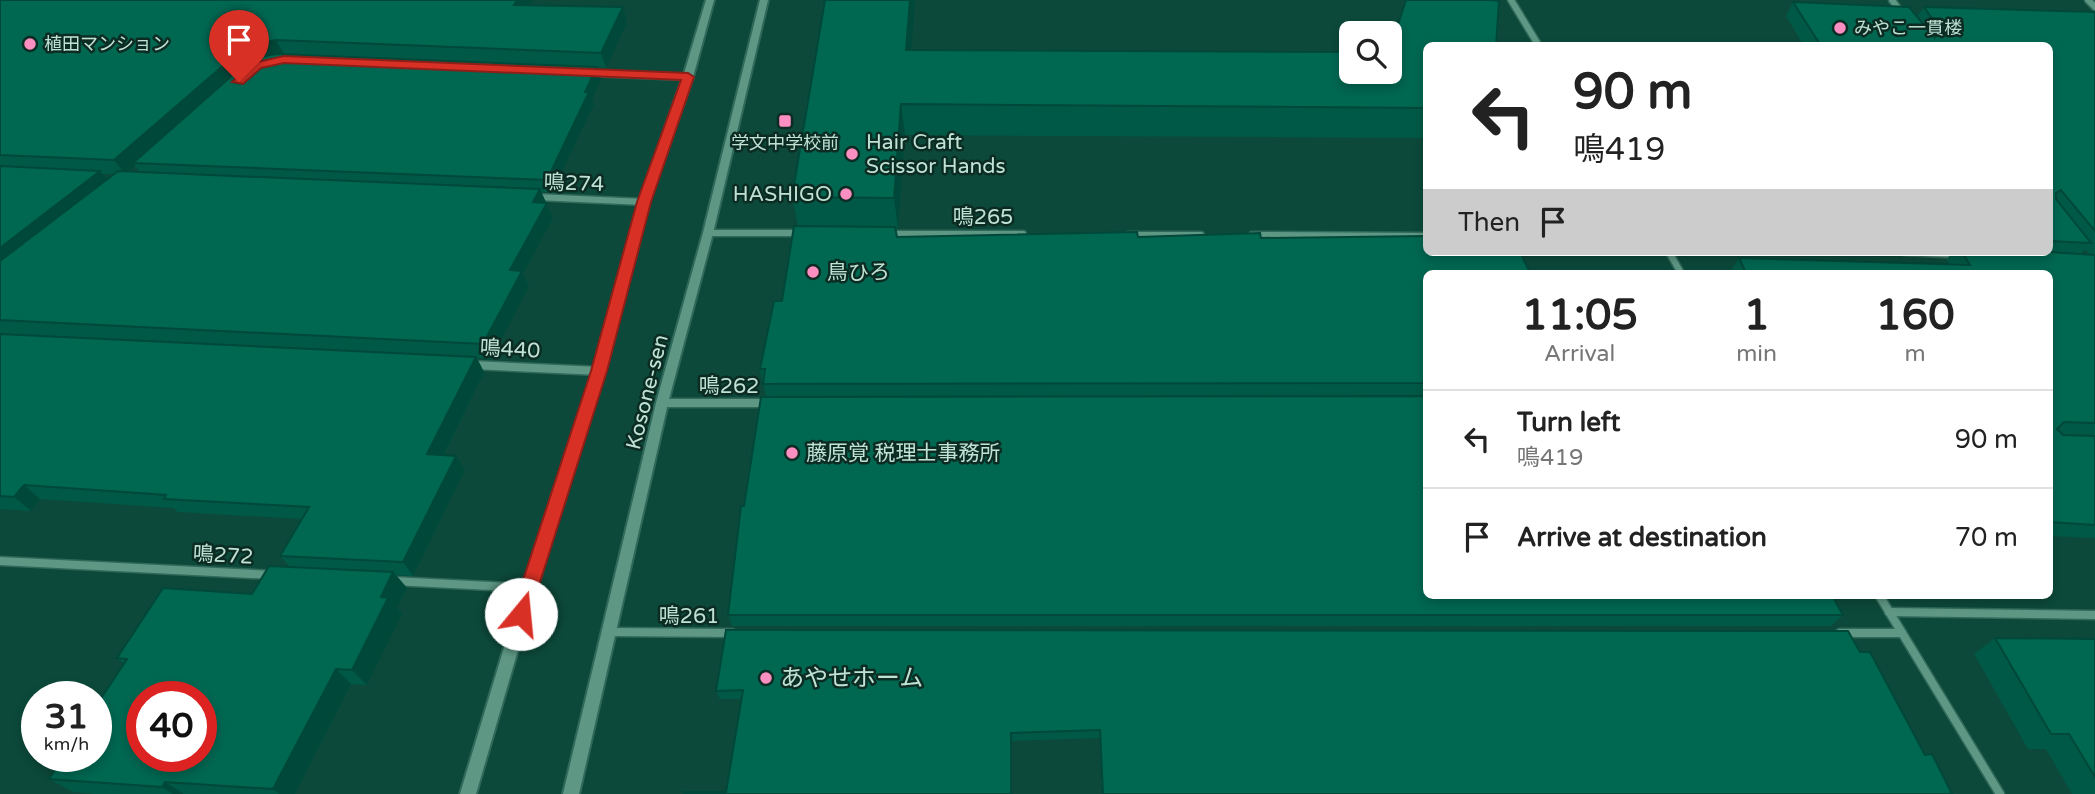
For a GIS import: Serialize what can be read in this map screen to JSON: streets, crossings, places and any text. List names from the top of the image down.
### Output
{
  "streets": {
    "street": [
      "鳴274",
      "鳴265",
      "鳴440",
      "鳴262",
      "Kosone-sen",
      "鳴272",
      "鳴261"
    ]
  },
  "crossings": [
    ["鳴262", "Kosone-sen"],
    ["Kosone-sen", "鳴261"]
  ],
  "places": {
    "other": [
      "みやこ一貫楼",
      "植田マンション",
      "Hair Craft Scissor Hands",
      "HASHIGO",
      "鳥ひろ",
      "藤原覚 税理士事務所",
      "あやせホーム"
    ],
    "transit": ["学文中学校前"]
  },
  "page": {
    "turn": ["90 m", "鳴419"],
    "then": "Then",
    "eta": [
      "11:05",
      "Arrival",
      "1",
      "min",
      "160",
      "m"
    ],
    "list": [
      {
        "name": "Turn left",
        "note": "鳴419",
        "value": "90 m"
      },
      {
        "name": "Arrive at destination",
        "value": "70 m"
      }
    ],
    "speed": "31 km/h",
    "limit": "40"
  }
}
